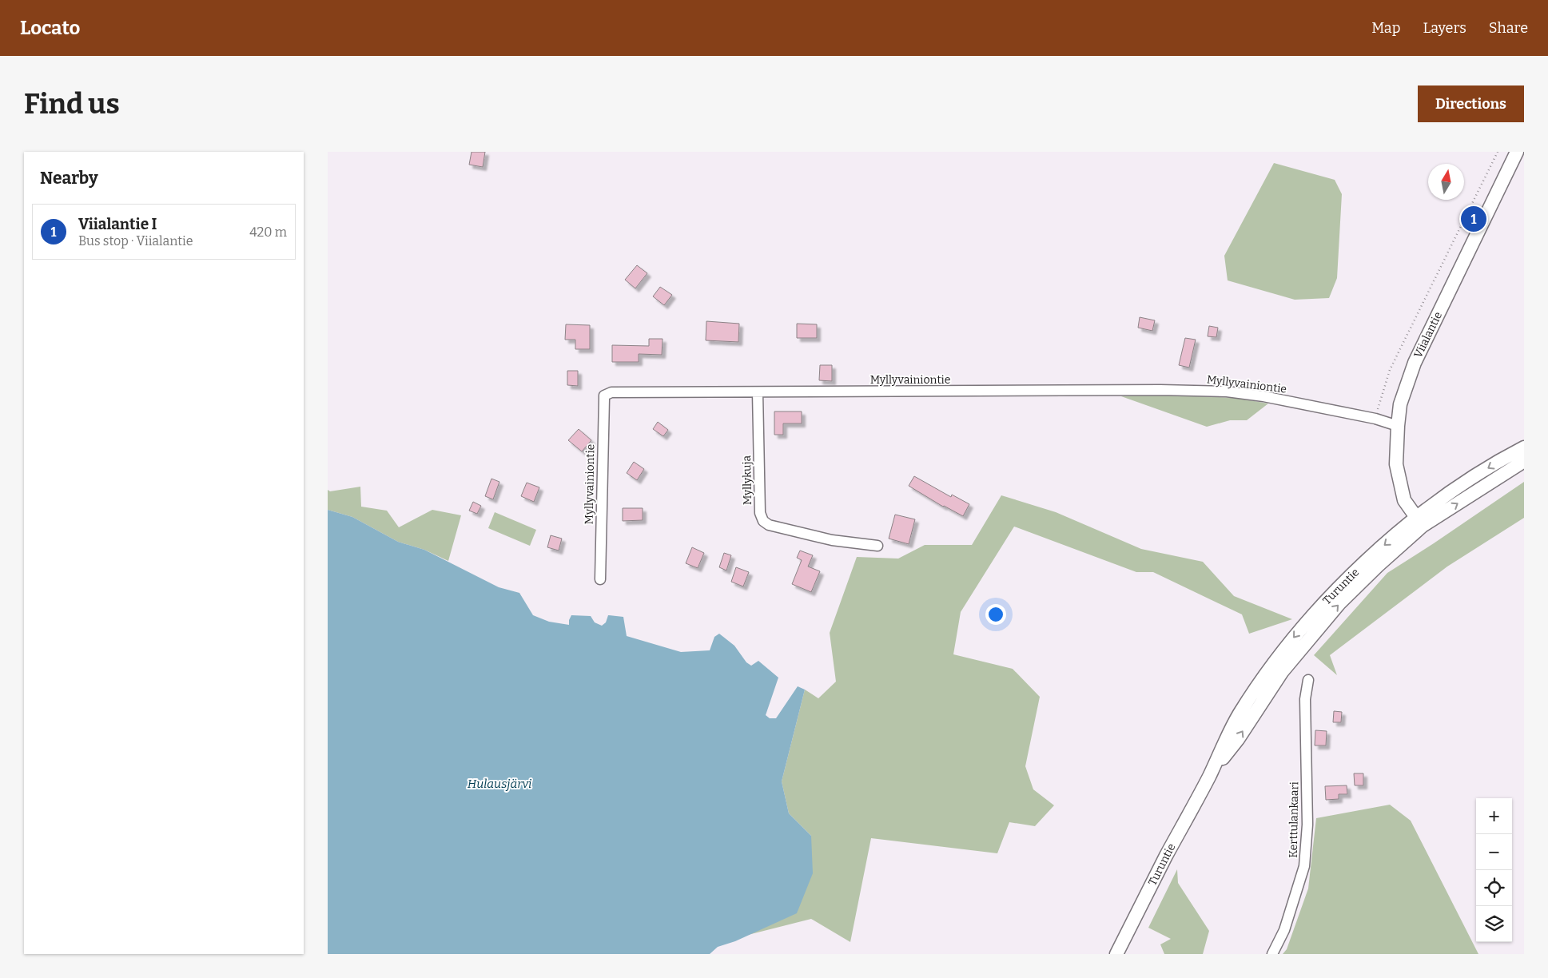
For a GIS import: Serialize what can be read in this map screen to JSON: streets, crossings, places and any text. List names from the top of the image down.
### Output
{
  "streets": {
    "main road": ["Viialantie", "Turuntie"],
    "street": ["Myllyvainiontie", "Myllykuja", "Kerttulankaari"]
  },
  "crossings": [
    ["Viialantie", "Myllyvainiontie"],
    ["Viialantie", "Turuntie"],
    ["Myllyvainiontie", "Myllykuja"]
  ],
  "water": ["Hulausjärvi"],
  "north": "top",
  "page": {
    "header": "Locato",
    "nav": ["Map", "Layers", "Share"],
    "buttons": "Directions",
    "title": "Find us",
    "heading": "Nearby",
    "list": [
      {
        "mark": "1",
        "name": "Viialantie I",
        "note": "Bus stop · Viialantie",
        "value": "420 m"
      }
    ],
    "pins": "1",
    "map_buttons": ["+", "−"]
  }
}
